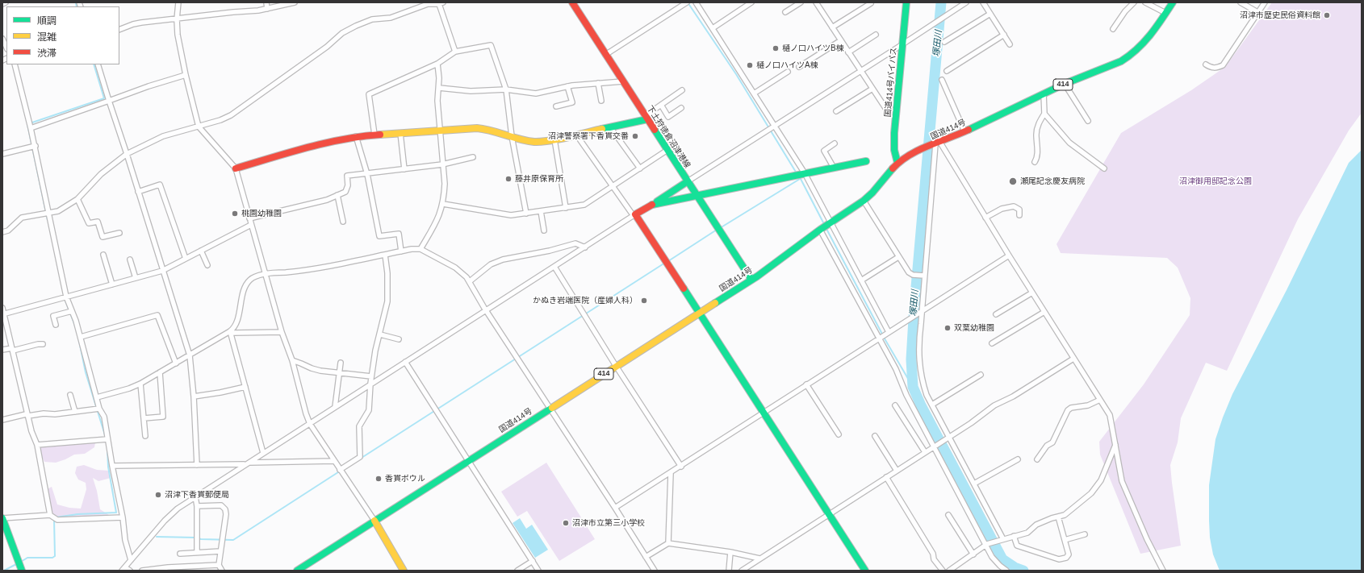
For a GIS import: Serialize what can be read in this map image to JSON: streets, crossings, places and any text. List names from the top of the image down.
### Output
{
  "streets": {
    "main road": [
      "国道414号バイパス",
      "414",
      "国道414号",
      "下土狩徳倉沼津港線"
    ]
  },
  "crossings": [
    ["国道414号バイパス", "国道414号"],
    ["国道414号", "下土狩徳倉沼津港線"]
  ],
  "water": ["塚田川"],
  "parks": ["沼津御用邸記念公園"],
  "places": [
    "沼津市歴史民俗資料館",
    "樋ノ口ハイツB棟",
    "樋ノ口ハイツA棟",
    "沼津警察署下香貫交番",
    "藤井原保育所",
    "瀬尾記念慶友病院",
    "桃園幼稚園",
    "かぬき岩端医院（産婦人科）",
    "双葉幼稚園",
    "香貫ボウル",
    "沼津下香貫郵便局",
    "沼津市立第三小学校"
  ],
  "legend": ["順調", "混雑", "渋滞"]
}
